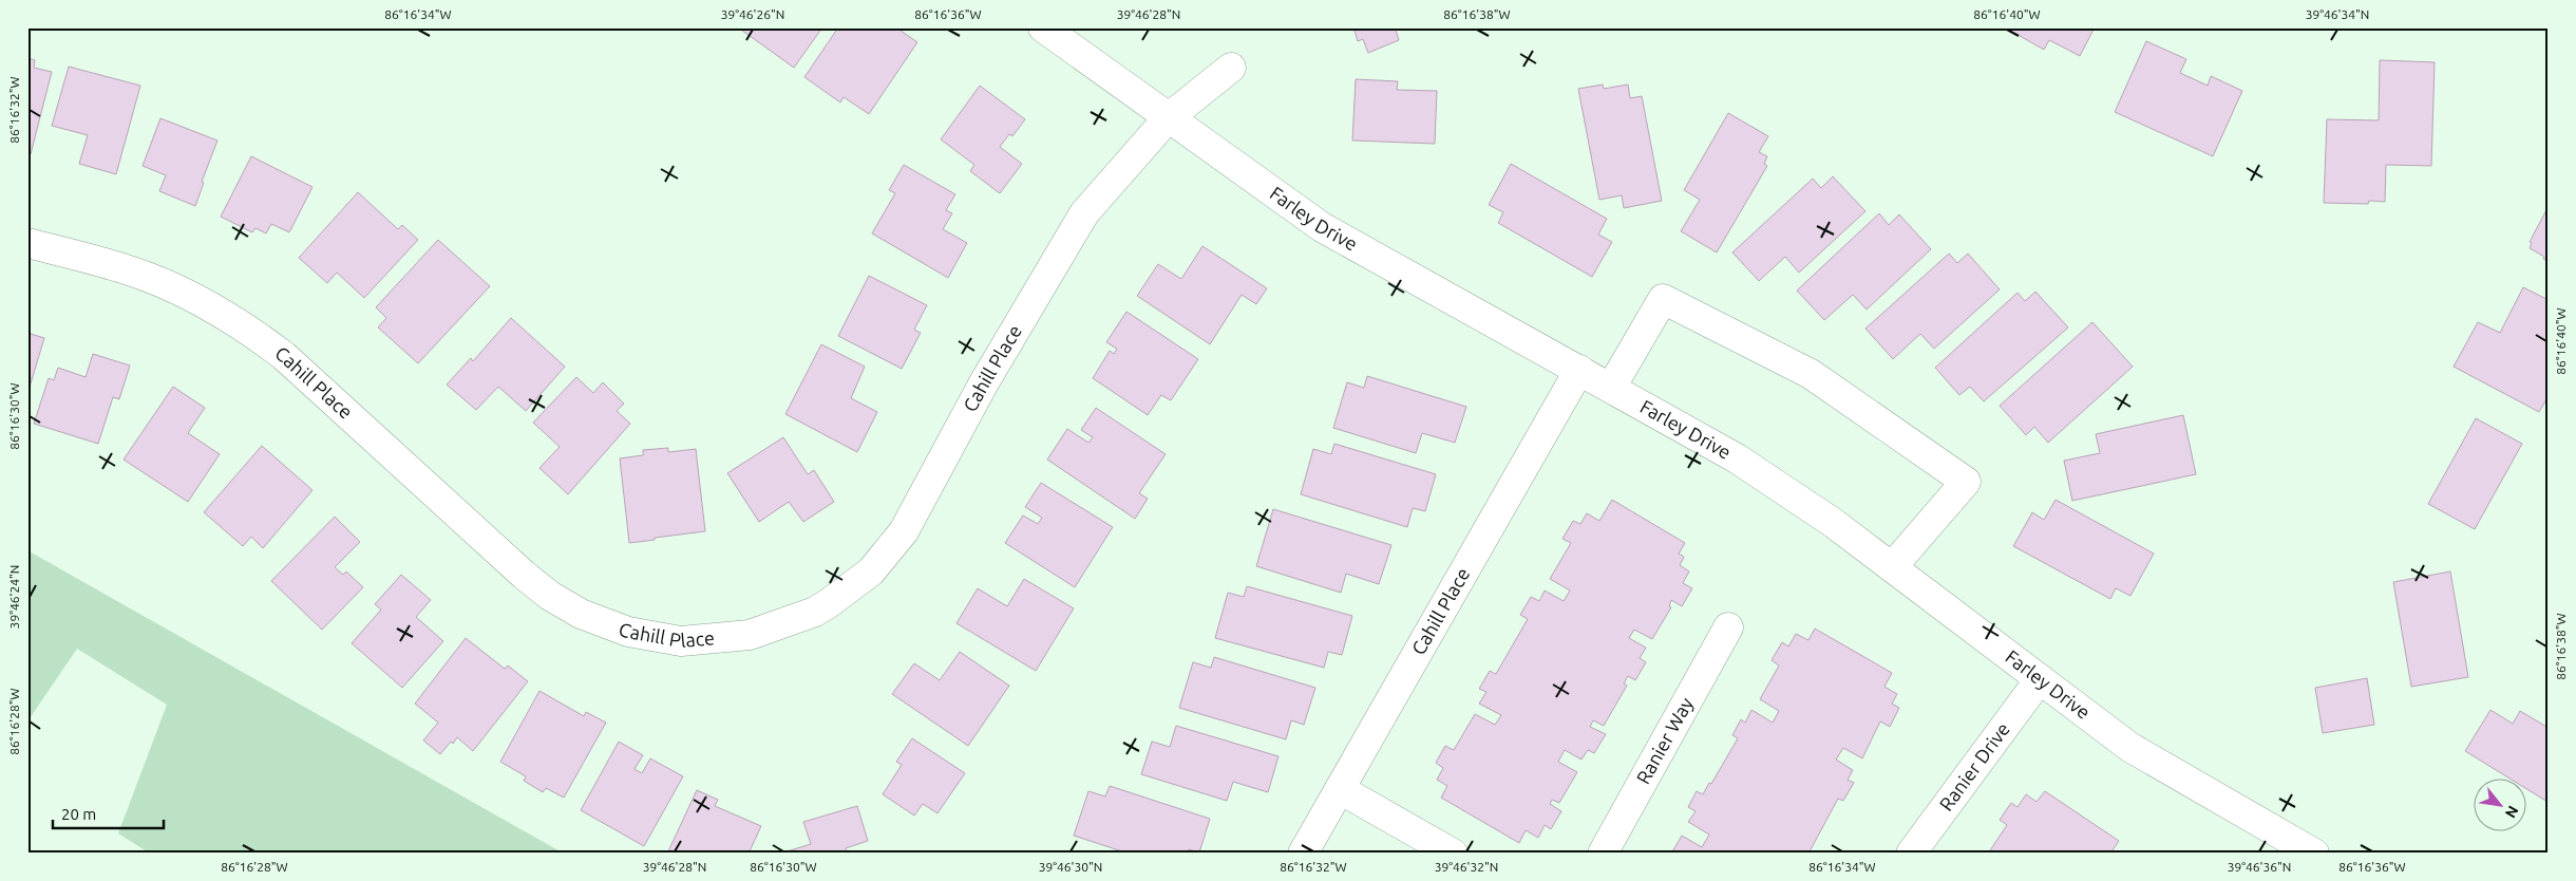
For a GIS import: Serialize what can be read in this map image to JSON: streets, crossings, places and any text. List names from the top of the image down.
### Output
{
  "streets": {
    "street": [
      "Farley Drive",
      "Cahill Place",
      "Ranier Way",
      "Ranier Drive"
    ]
  },
  "crossings": [
    ["Farley Drive", "Cahill Place"],
    ["Farley Drive", "Ranier Drive"]
  ],
  "scale_bar": "20 m",
  "north": "bottom right",
  "coordinates": [
    "86°16'34\"W",
    "39°46'26\"N",
    "86°16'36\"W",
    "39°46'28\"N",
    "86°16'38\"W",
    "86°16'40\"W",
    "39°46'34\"N",
    "86°16'32\"W",
    "86°16'30\"W",
    "39°46'24\"N",
    "86°16'28\"W",
    "39°46'30\"N",
    "39°46'32\"N",
    "39°46'36\"N"
  ]
}
